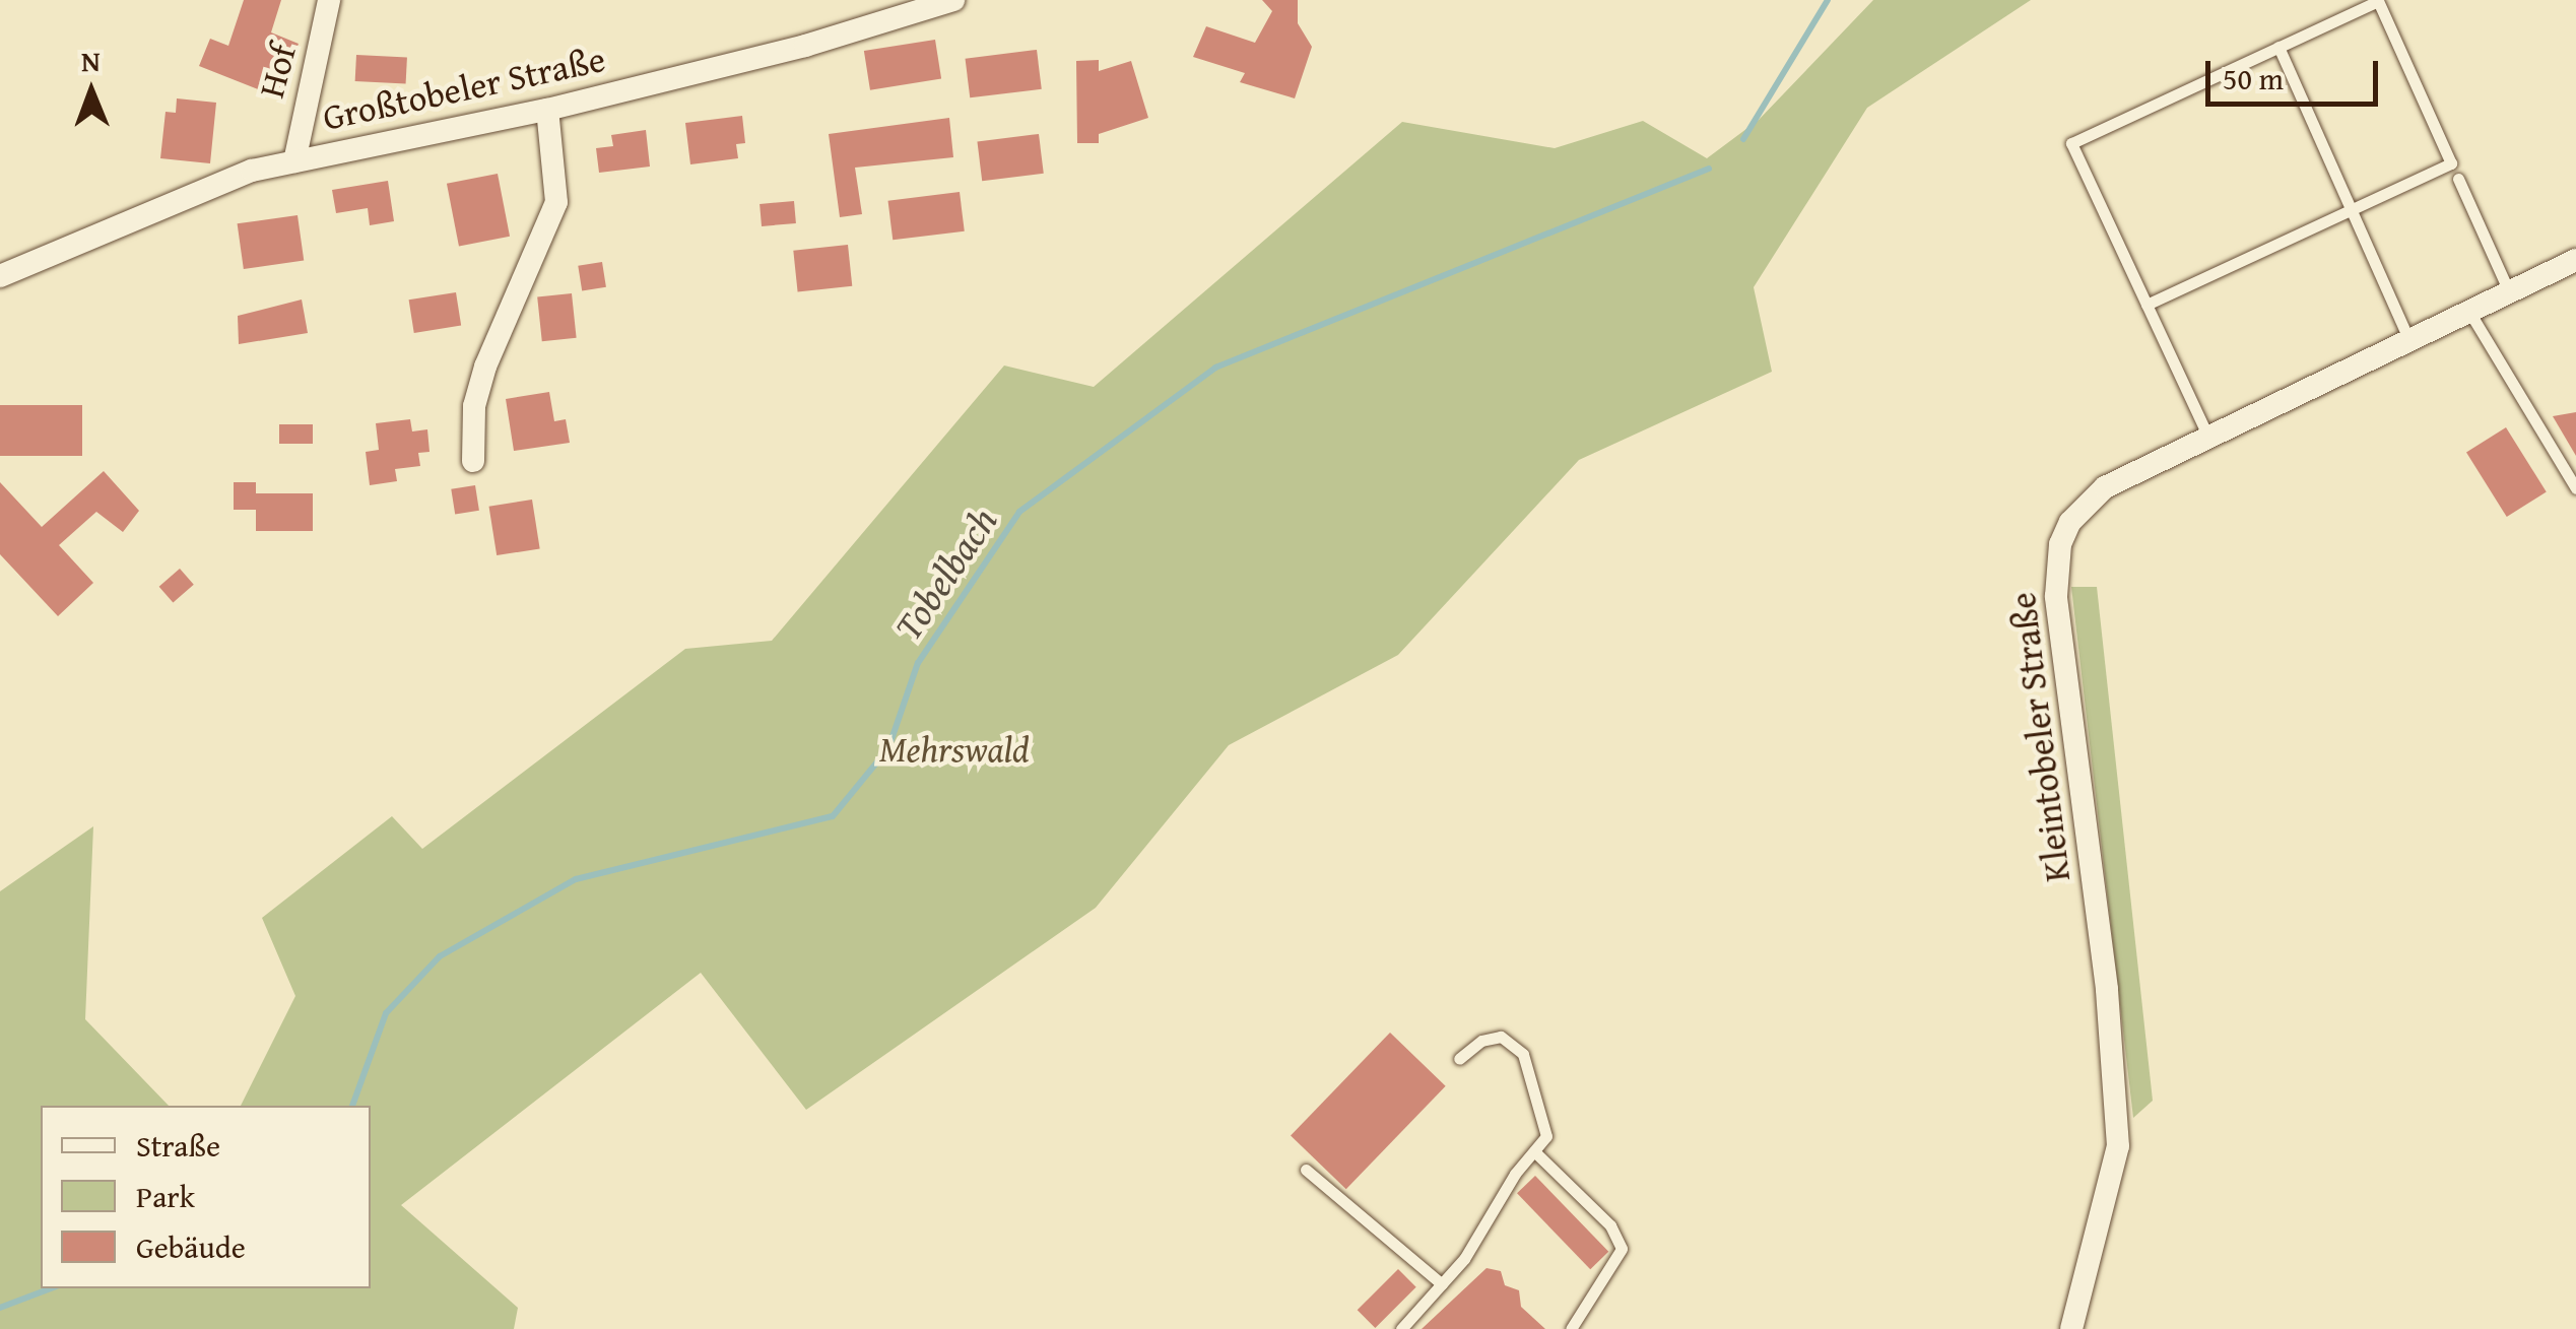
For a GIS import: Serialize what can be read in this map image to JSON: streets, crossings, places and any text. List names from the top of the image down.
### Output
{
  "streets": {
    "street": ["Hof", "Großtobeler Straße", "Kleintobeler Straße"]
  },
  "crossings": [
    ["Hof", "Großtobeler Straße"]
  ],
  "water": ["Tobelbach"],
  "parks": ["Mehrswald"],
  "legend": ["Straße", "Park", "Gebäude"],
  "scale_bar": "50 m",
  "north": "top"
}
